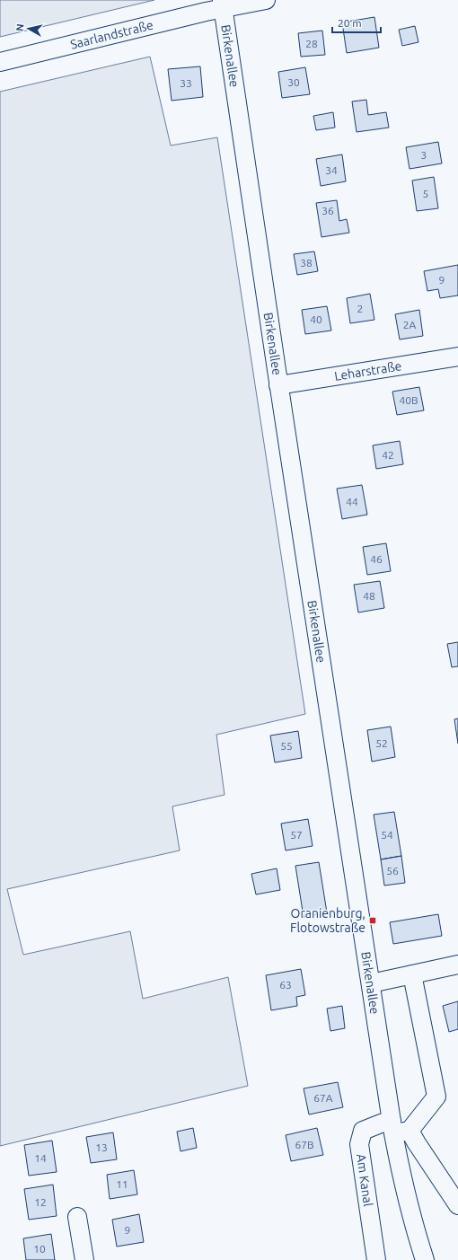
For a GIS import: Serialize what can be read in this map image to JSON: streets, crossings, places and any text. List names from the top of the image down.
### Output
{
  "streets": {
    "street": [
      "Saarlandstraße",
      "Birkenallee",
      "Leharstraße",
      "Am Kanal"
    ]
  },
  "crossings": [
    ["Saarlandstraße", "Birkenallee"],
    ["Birkenallee", "Leharstraße"],
    ["Birkenallee", "Am Kanal"]
  ],
  "places": {
    "transit": ["Oranienburg, Flotowstraße"]
  },
  "house_numbers": [
    "28",
    "30",
    "33",
    "3",
    "34",
    "5",
    "36",
    "38",
    "9",
    "2",
    "40",
    "2A",
    "40B",
    "42",
    "44",
    "46",
    "48",
    "52",
    "55",
    "57",
    "54",
    "56",
    "63",
    "67A",
    "67B",
    "13",
    "14",
    "11",
    "12",
    "9",
    "10"
  ],
  "scale_bar": "20 m",
  "north": "left"
}
